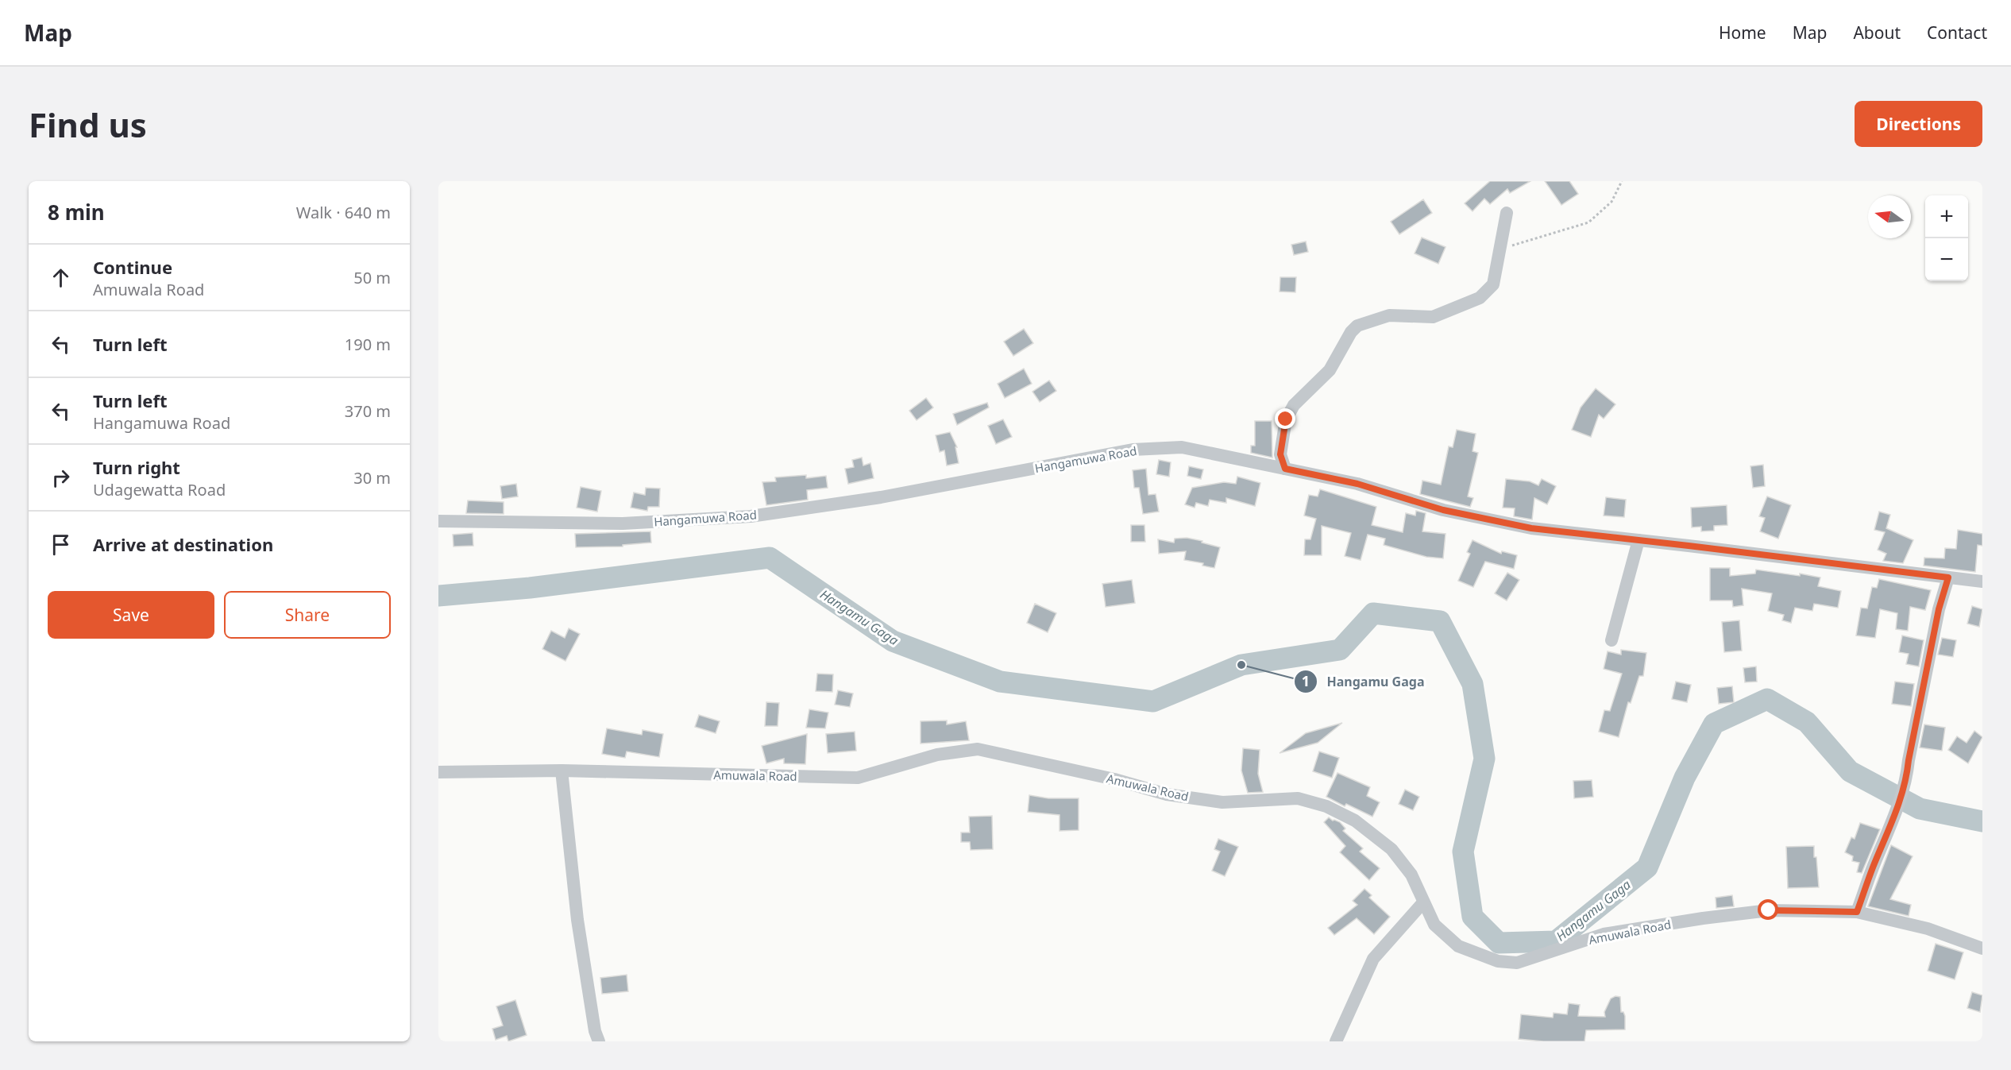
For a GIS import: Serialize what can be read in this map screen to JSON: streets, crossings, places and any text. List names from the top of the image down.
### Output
{
  "streets": {
    "street": ["Hangamuwa Road", "Amuwala Road"]
  },
  "water": ["Hangamu Gaga"],
  "places": ["Hangamu Gaga"],
  "north": "left",
  "page": {
    "header": "Map",
    "nav": [
      "Home",
      "Map",
      "About",
      "Contact"
    ],
    "buttons": [
      "Directions",
      ["Save", "Share"]
    ],
    "title": "Find us",
    "heading": ["8 min", "Walk · 640 m"],
    "map_buttons": ["+", "−"],
    "list": [
      ["Continue", "Amuwala Road", "50 m"],
      ["Turn left", "190 m"],
      ["Turn left", "Hangamuwa Road", "370 m"],
      ["Turn right", "Udagewatta Road", "30 m"],
      "Arrive at destination"
    ]
  }
}
